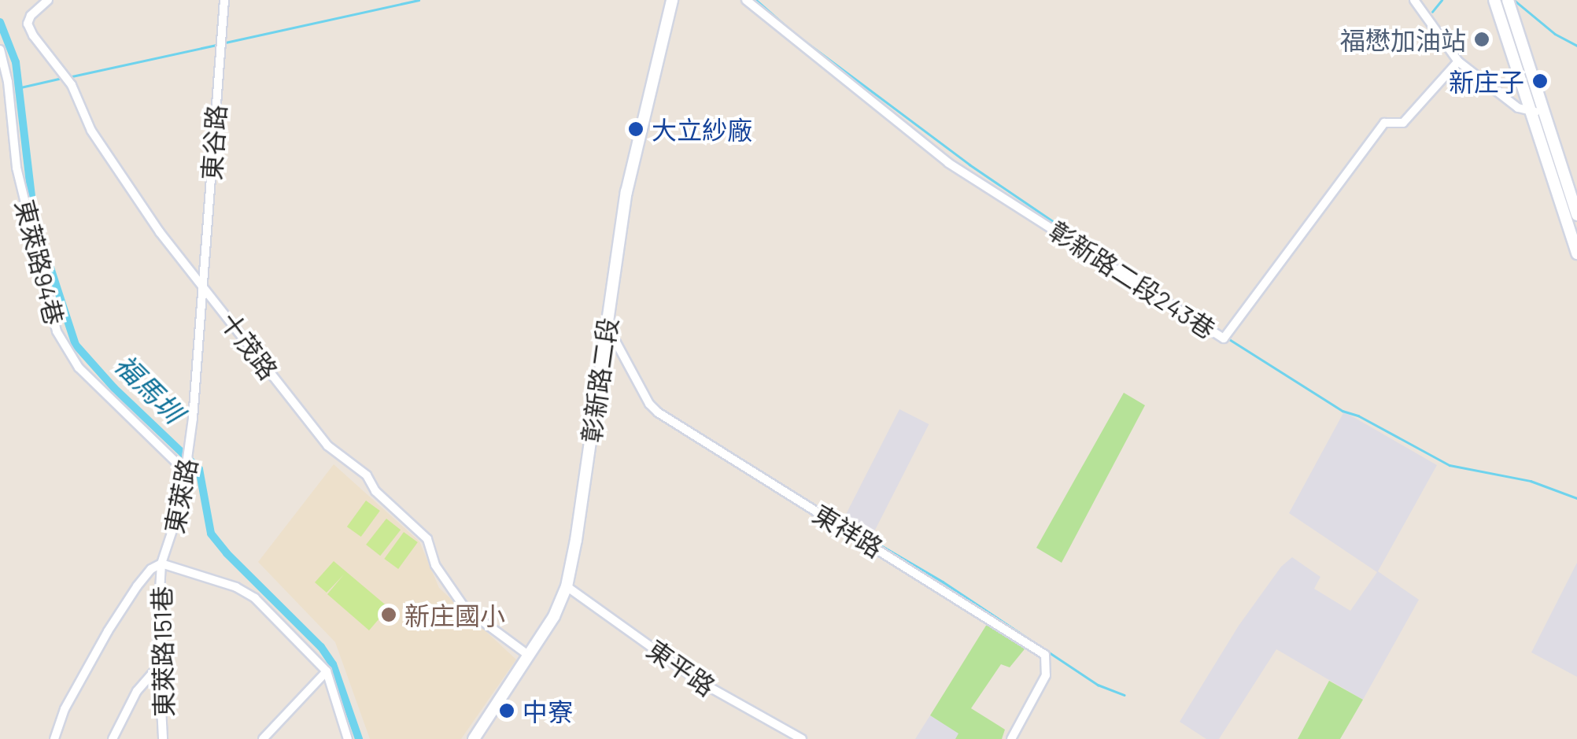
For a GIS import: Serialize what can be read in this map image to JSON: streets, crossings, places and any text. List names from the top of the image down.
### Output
{
  "streets": {
    "street": [
      "東谷路",
      "東萊路94巷",
      "彰新路二段243巷",
      "十茂路",
      "彰新路二段",
      "東萊路",
      "東祥路",
      "東萊路151巷",
      "東平路"
    ]
  },
  "crossings": [
    ["東谷路", "十茂路"],
    ["東谷路", "東萊路"],
    ["東萊路94巷", "東萊路"],
    ["十茂路", "彰新路二段"],
    ["十茂路", "東萊路"],
    ["彰新路二段", "東祥路"],
    ["彰新路二段", "東平路"],
    ["東萊路", "東萊路151巷"]
  ],
  "water": ["福馬圳"],
  "places": [
    "福懋加油站",
    "新庄子",
    "大立紗廠",
    "新庄國小",
    "中寮"
  ]
}
